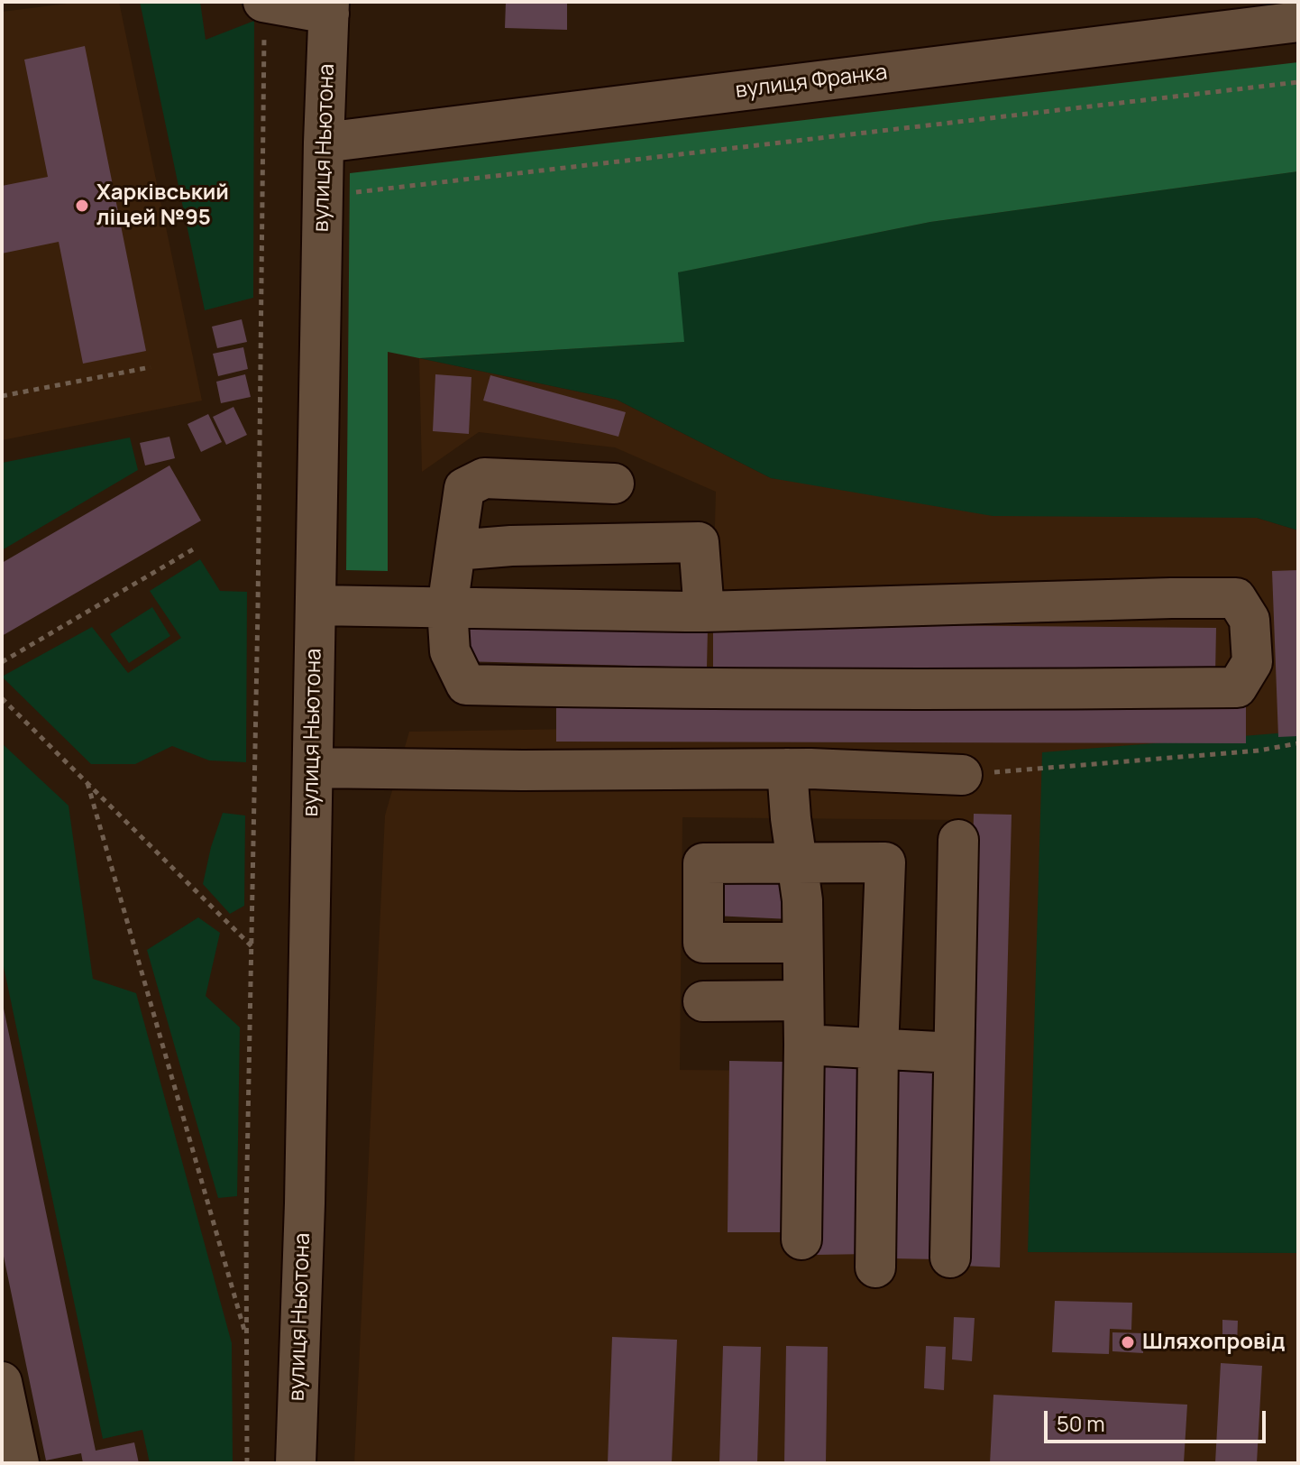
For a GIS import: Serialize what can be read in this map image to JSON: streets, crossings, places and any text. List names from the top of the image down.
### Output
{
  "streets": {
    "street": ["вулиця Франка", "вулиця Ньютона"]
  },
  "crossings": [
    ["вулиця Франка", "вулиця Ньютона"]
  ],
  "places": ["Харківський ліцей №95", "Шляхопровід"],
  "scale_bar": "50 m"
}
